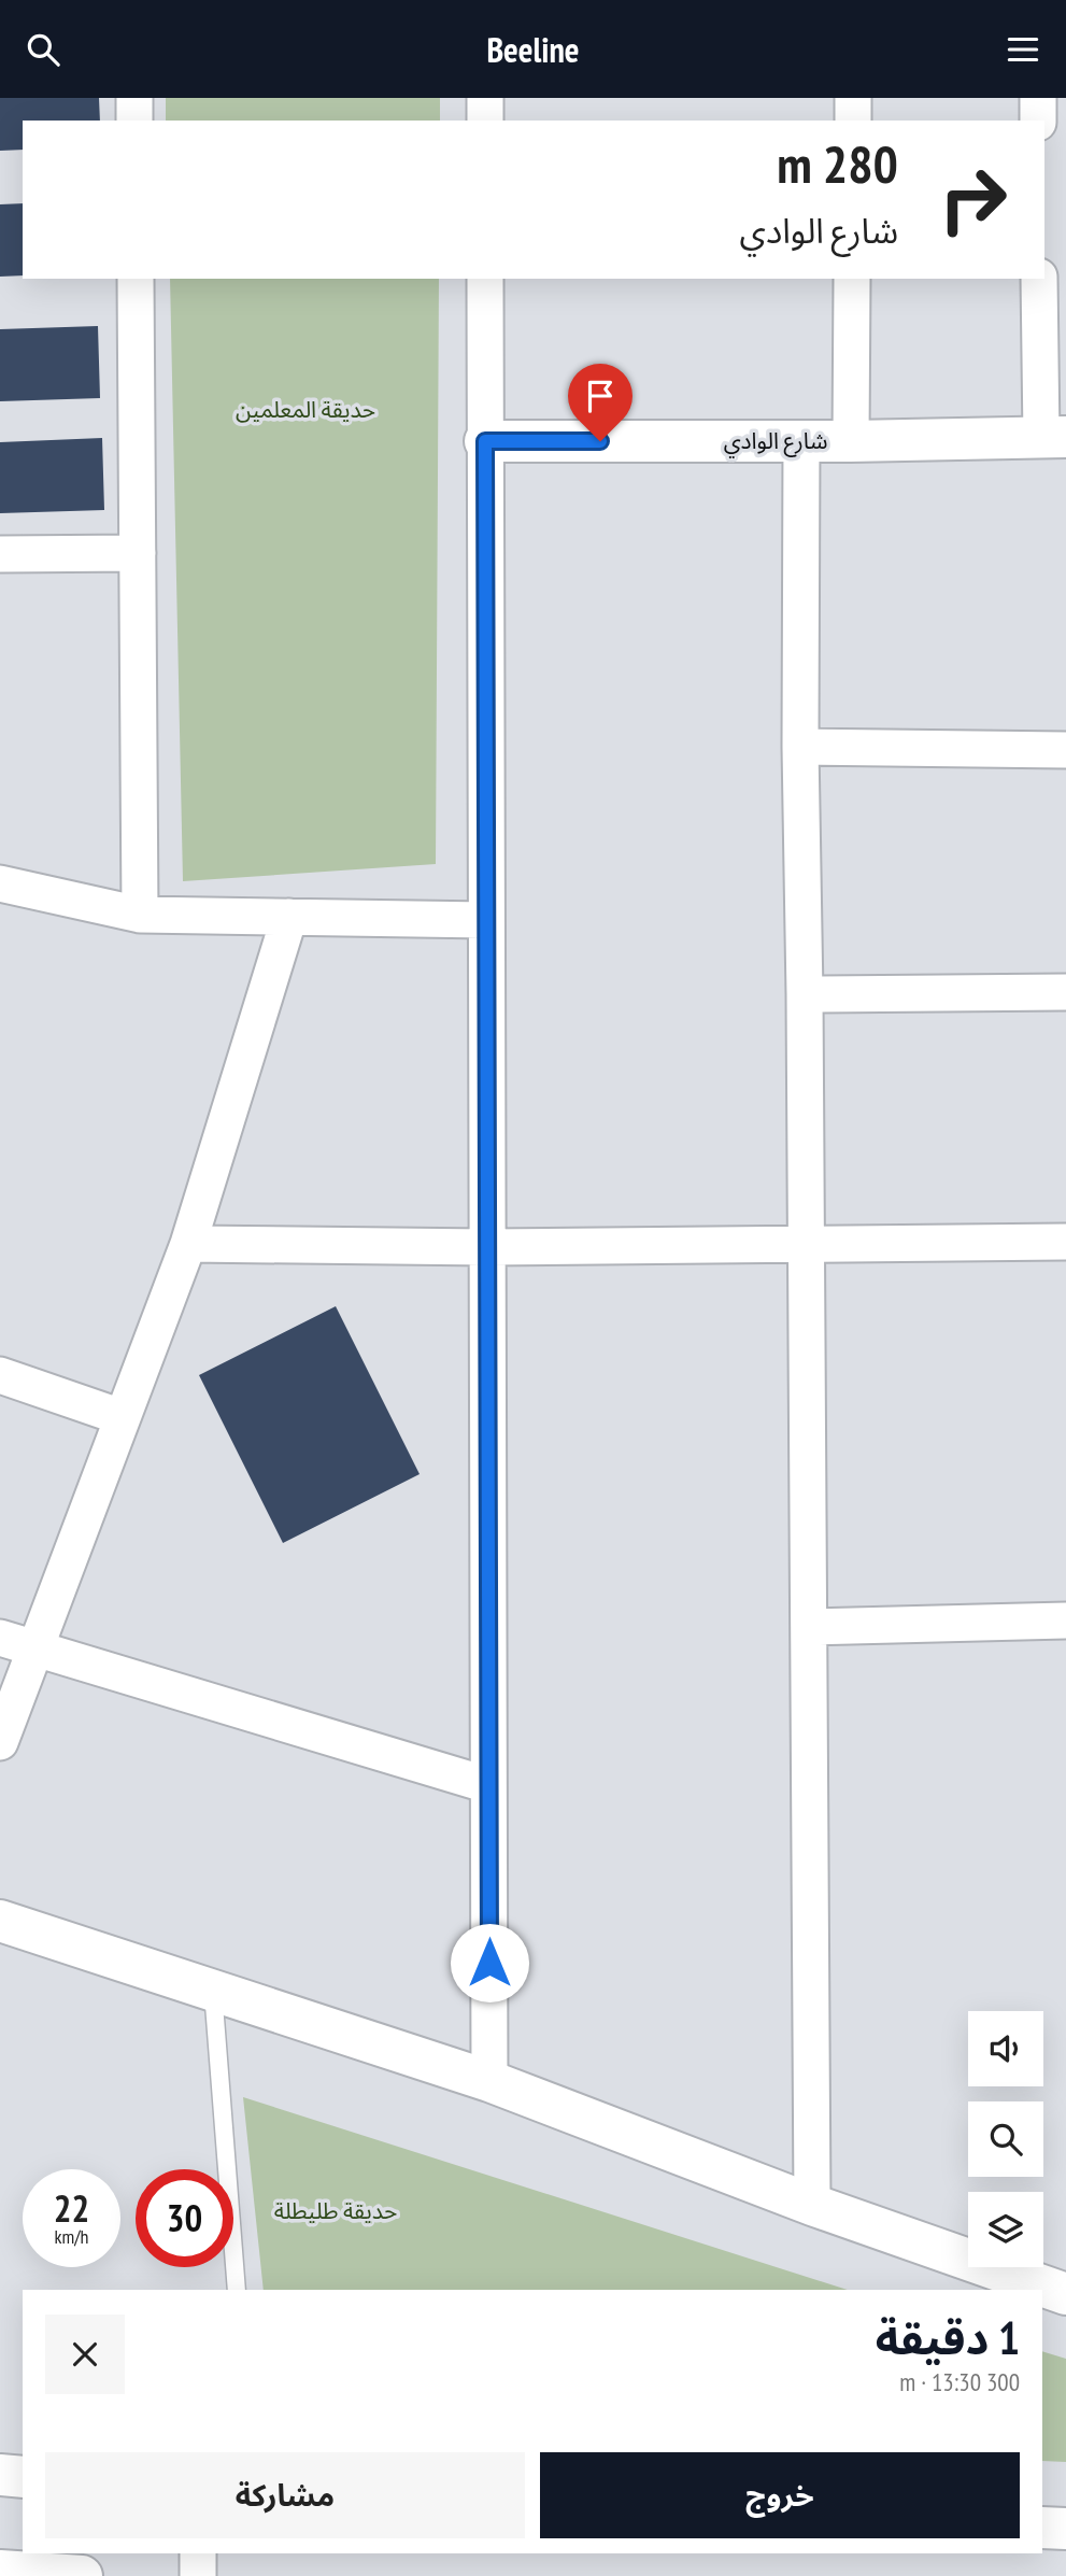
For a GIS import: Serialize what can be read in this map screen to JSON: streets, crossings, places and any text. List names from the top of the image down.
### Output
{
  "streets": {
    "street": ["شارع الوادي"]
  },
  "parks": ["حديقة المعلمين", "حديقة طليطلة"],
  "page": {
    "header": "Beeline",
    "turn": ["280 m", "شارع الوادي"],
    "speed": "22 km/h",
    "limit": "30",
    "heading": ["1 دقيقة", "300 m · 13:30"],
    "buttons": ["خروج", "مشاركة"]
  }
}
